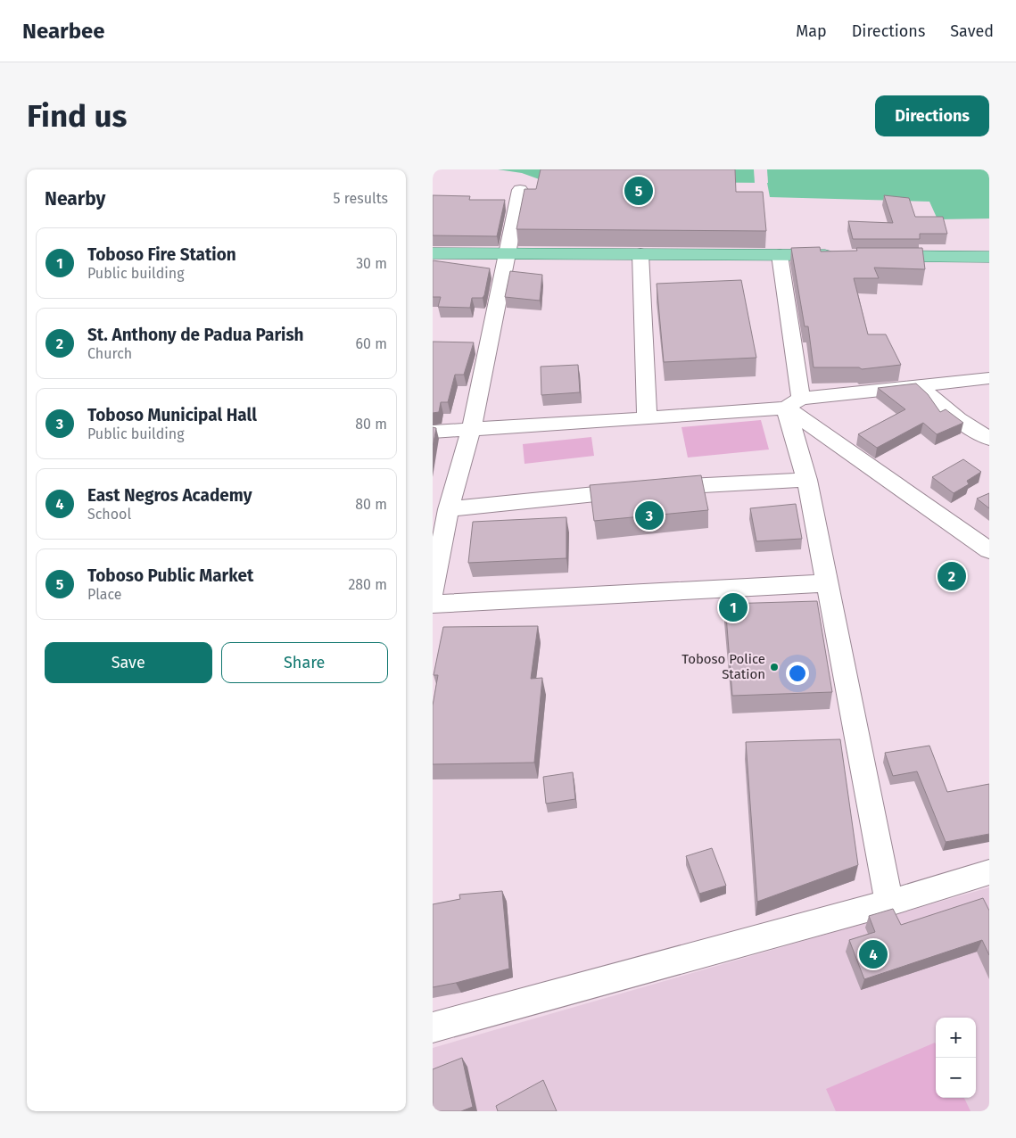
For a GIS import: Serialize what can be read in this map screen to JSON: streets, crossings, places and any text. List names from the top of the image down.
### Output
{
  "places": ["Toboso Police Station"],
  "page": {
    "header": "Nearbee",
    "nav": ["Map", "Directions", "Saved"],
    "buttons": [
      "Directions",
      ["Save", "Share"]
    ],
    "title": "Find us",
    "heading": ["Nearby", "5 results"],
    "pins": [
      "5",
      "3",
      "2",
      "1",
      "4"
    ],
    "list": [
      {
        "mark": "1",
        "name": "Toboso Fire Station",
        "note": "Public building",
        "value": "30 m"
      },
      {
        "mark": "2",
        "name": "St. Anthony de Padua Parish",
        "note": "Church",
        "value": "60 m"
      },
      {
        "mark": "3",
        "name": "Toboso Municipal Hall",
        "note": "Public building",
        "value": "80 m"
      },
      {
        "mark": "4",
        "name": "East Negros Academy",
        "note": "School",
        "value": "80 m"
      },
      {
        "mark": "5",
        "name": "Toboso Public Market",
        "note": "Place",
        "value": "280 m"
      }
    ],
    "map_buttons": ["+", "−"]
  }
}
